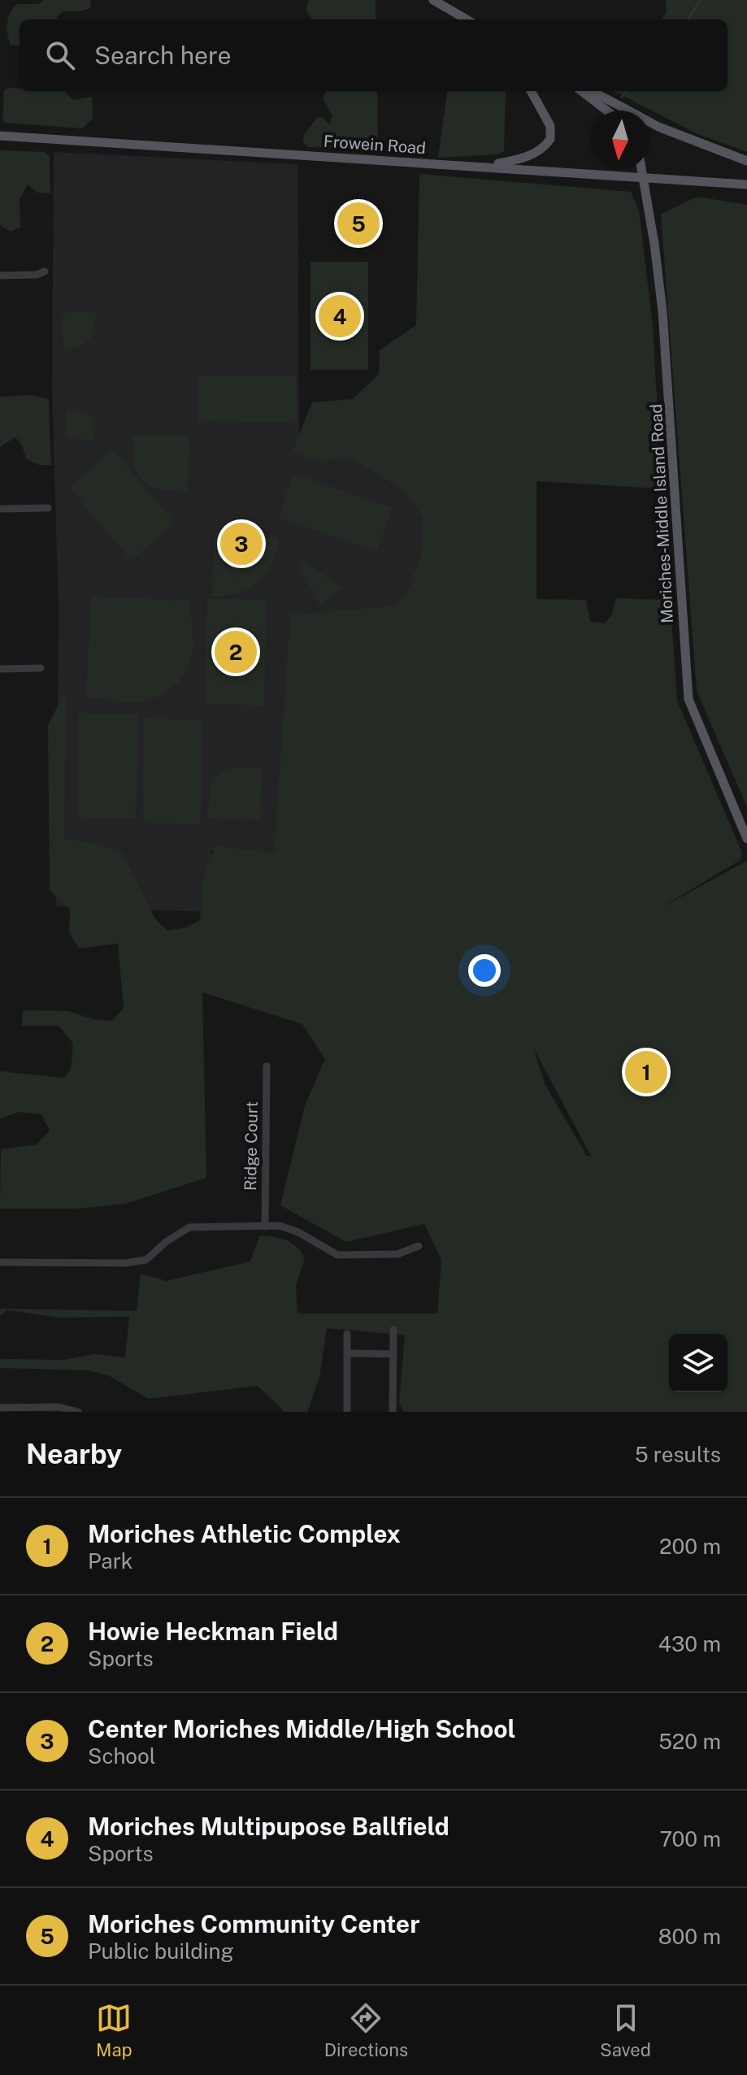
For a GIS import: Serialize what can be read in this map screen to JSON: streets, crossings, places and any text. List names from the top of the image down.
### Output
{
  "streets": {
    "main road": ["Frowein Road", "Moriches-Middle Island Road"],
    "street": ["Ridge Court"]
  },
  "crossings": [
    ["Frowein Road", "Moriches-Middle Island Road"]
  ],
  "north": "bottom",
  "page": {
    "search": "Search here",
    "pins": [
      "5",
      "4",
      "3",
      "2",
      "1"
    ],
    "heading": ["Nearby", "5 results"],
    "list": [
      {
        "mark": "1",
        "name": "Moriches Athletic Complex",
        "note": "Park",
        "value": "200 m"
      },
      {
        "mark": "2",
        "name": "Howie Heckman Field",
        "note": "Sports",
        "value": "430 m"
      },
      {
        "mark": "3",
        "name": "Center Moriches Middle/High School",
        "note": "School",
        "value": "520 m"
      },
      {
        "mark": "4",
        "name": "Moriches Multipupose Ballfield",
        "note": "Sports",
        "value": "700 m"
      },
      {
        "mark": "5",
        "name": "Moriches Community Center",
        "note": "Public building",
        "value": "800 m"
      }
    ],
    "nav": ["Map", "Directions", "Saved"]
  }
}
